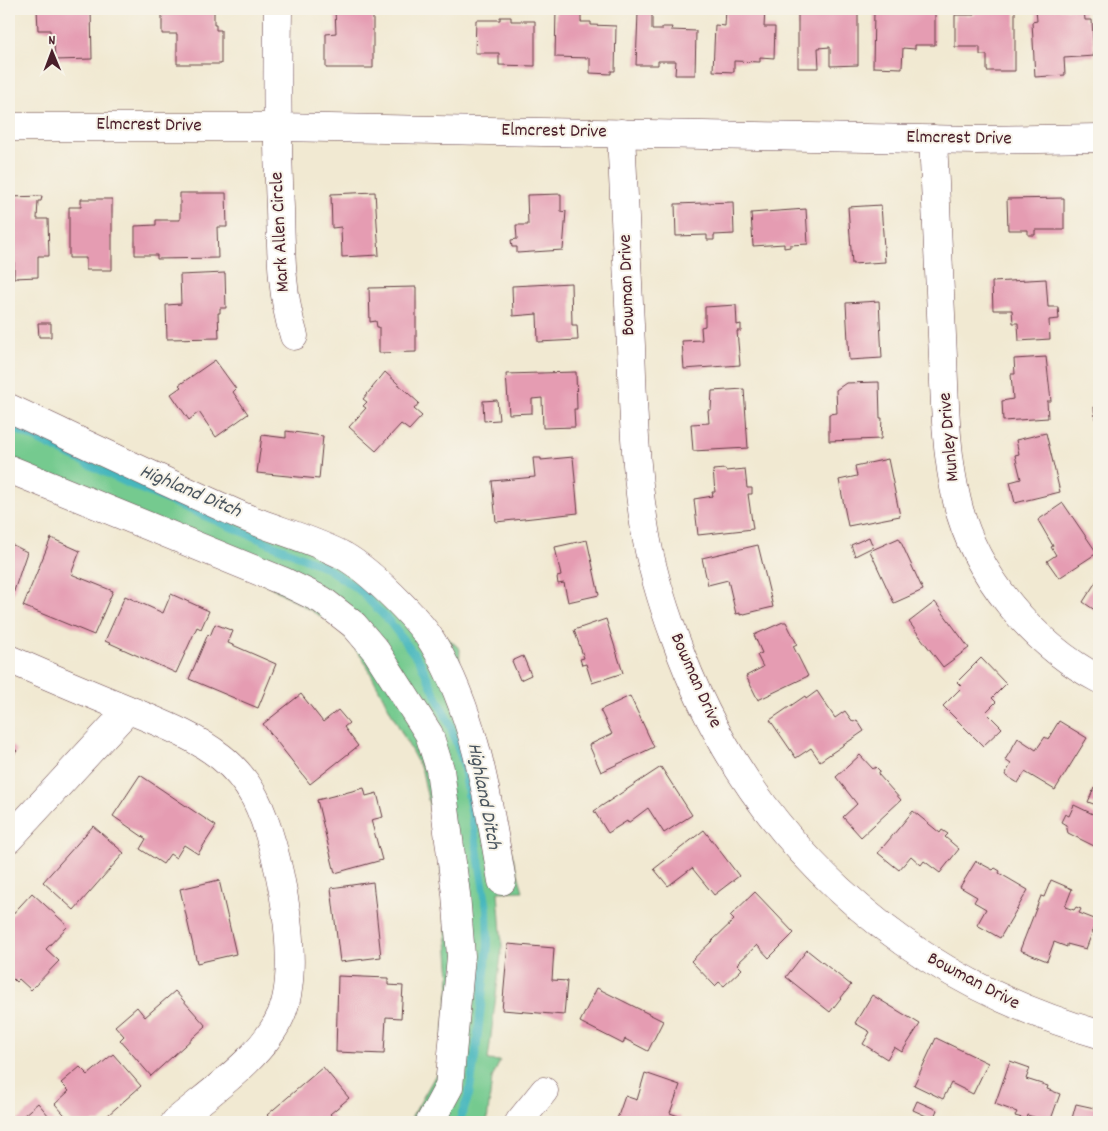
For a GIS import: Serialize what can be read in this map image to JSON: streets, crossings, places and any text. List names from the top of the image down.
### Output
{
  "streets": {
    "street": [
      "Elmcrest Drive",
      "Mark Allen Circle",
      "Bowman Drive",
      "Munley Drive"
    ]
  },
  "crossings": [
    ["Elmcrest Drive", "Mark Allen Circle"],
    ["Elmcrest Drive", "Bowman Drive"],
    ["Elmcrest Drive", "Munley Drive"]
  ],
  "water": ["Highland Ditch"],
  "north": "top"
}
